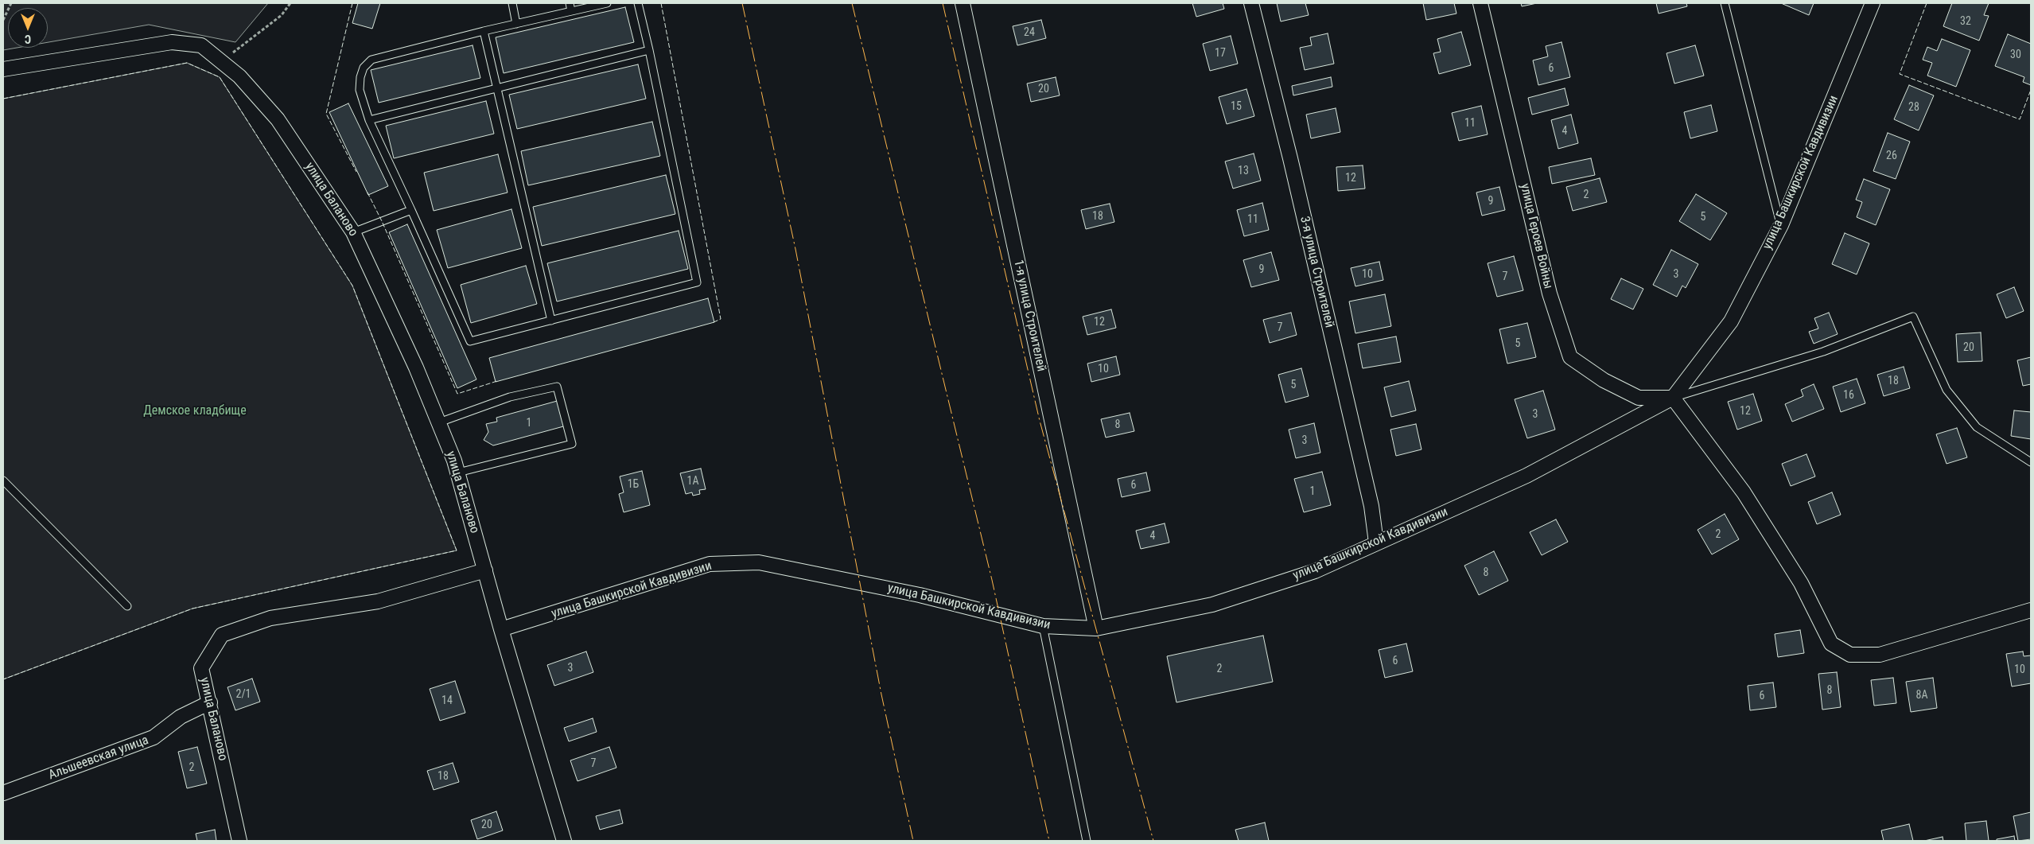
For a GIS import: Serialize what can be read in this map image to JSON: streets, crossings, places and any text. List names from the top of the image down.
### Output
{
  "streets": {
    "street": [
      "улица Башкирской Кавдивизии",
      "улица Баланово",
      "улица Героев Войны",
      "3-я улица Строителей",
      "1-я улица Строителей",
      "Альшеевская улица"
    ]
  },
  "crossings": [
    ["улица Башкирской Кавдивизии", "улица Баланово"],
    ["улица Башкирской Кавдивизии", "улица Героев Войны"],
    ["улица Башкирской Кавдивизии", "3-я улица Строителей"],
    ["улица Башкирской Кавдивизии", "1-я улица Строителей"],
    ["улица Баланово", "Альшеевская улица"]
  ],
  "parks": ["Демское кладбище"],
  "house_numbers": [
    "32",
    "24",
    "17",
    "30",
    "6",
    "20",
    "15",
    "28",
    "11",
    "4",
    "26",
    "13",
    "12",
    "2",
    "9",
    "18",
    "5",
    "11",
    "9",
    "10",
    "3",
    "7",
    "12",
    "7",
    "5",
    "20",
    "10",
    "18",
    "5",
    "16",
    "12",
    "3",
    "1",
    "8",
    "3",
    "1А",
    "1Б",
    "6",
    "1",
    "2",
    "4",
    "8",
    "6",
    "3",
    "2",
    "10",
    "8",
    "2/1",
    "8А",
    "6",
    "14",
    "7",
    "2",
    "18",
    "20"
  ],
  "north": "bottom"
}
